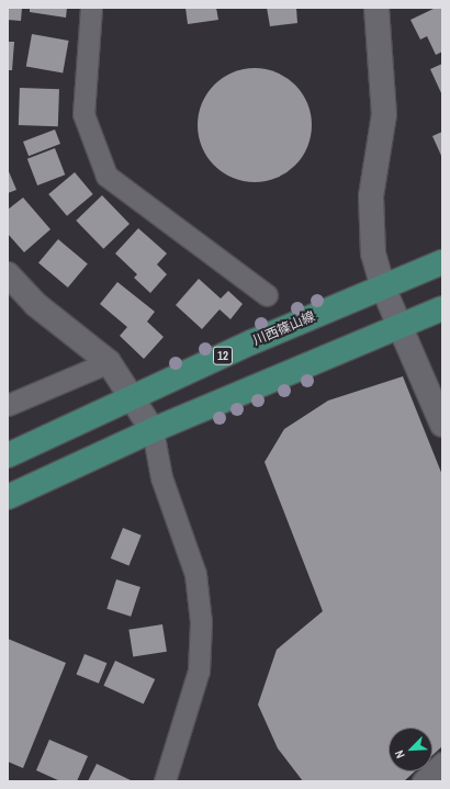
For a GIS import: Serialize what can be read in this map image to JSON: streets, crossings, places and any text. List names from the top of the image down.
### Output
{
  "streets": {
    "main road": ["川西篠山線", "12"]
  },
  "north": "bottom left"
}
